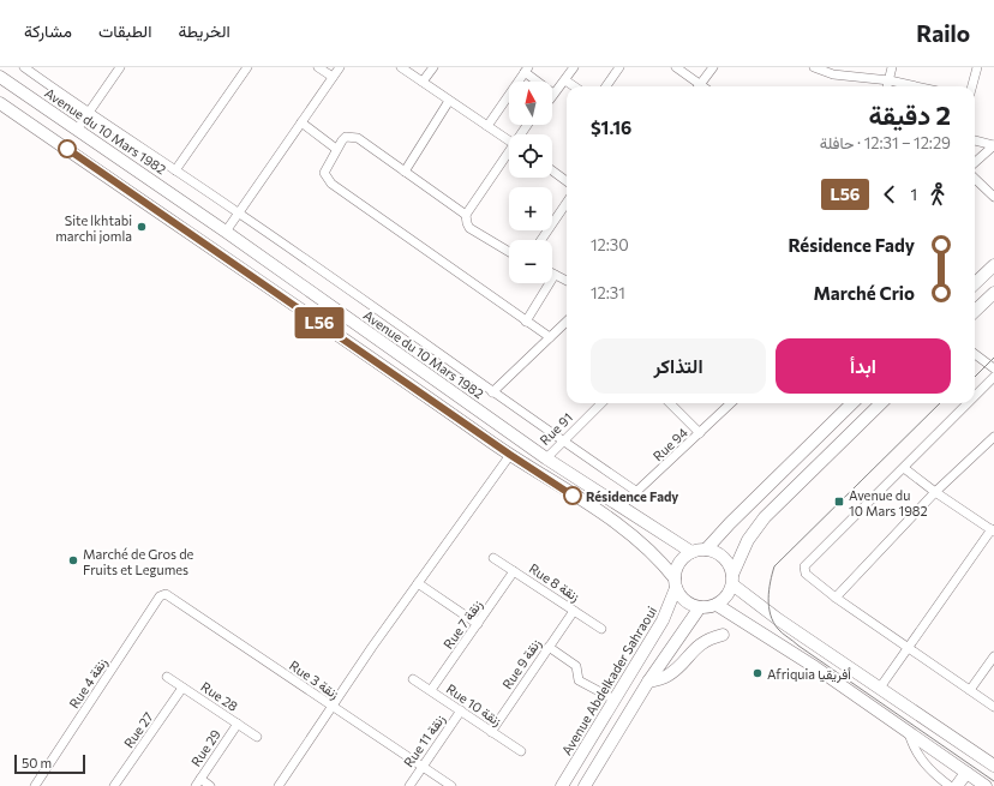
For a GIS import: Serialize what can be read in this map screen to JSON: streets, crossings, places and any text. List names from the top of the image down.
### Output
{
  "streets": {
    "main road": ["Avenue du 10 Mars 1982", "Avenue Abdelkader Sahraoui"],
    "street": [
      "Rue 91",
      "Rue 94",
      "Rue 8 زنقة",
      "Rue 7 زنقة",
      "Rue 9 زنقة",
      "Rue 3 زنقة",
      "Rue 4 زنقة",
      "Rue 28",
      "Rue 10 زنقة",
      "Rue 27",
      "Rue 11 زنقة",
      "Rue 29"
    ]
  },
  "crossings": [
    ["Avenue du 10 Mars 1982", "Rue 91"],
    ["Avenue du 10 Mars 1982", "Rue 94"],
    ["Avenue du 10 Mars 1982", "Avenue Abdelkader Sahraoui"],
    ["Rue 8 زنقة", "Rue 7 زنقة"],
    ["Rue 8 زنقة", "Rue 9 زنقة"],
    ["Rue 7 زنقة", "Rue 10 زنقة"],
    ["Rue 9 زنقة", "Rue 10 زنقة"],
    ["Rue 3 زنقة", "Rue 4 زنقة"],
    ["Rue 3 زنقة", "Rue 11 زنقة"],
    ["Rue 28", "Rue 27"],
    ["Rue 28", "Rue 29"],
    ["Rue 10 زنقة", "Rue 11 زنقة"]
  ],
  "places": {
    "other": [
      "Site lkhtabi marchi jomla",
      "Résidence Fady",
      "Marché de Gros de Fruits et Legumes",
      "Afriquia أفريقيا"
    ],
    "transit": ["Avenue du 10 Mars 1982"]
  },
  "lines": ["bus line L56"],
  "scale_bar": "50 m",
  "north": "top",
  "page": {
    "header": "Railo",
    "nav": ["الخريطة", "الطبقات", "مشاركة"],
    "on_map": "L56",
    "map_buttons": ["+", "−"],
    "heading": ["2 دقيقة", "12:29 – 12:31 · حافلة", "$1.16"],
    "legs": ["1", "L56"],
    "list": [
      {
        "name": "Résidence Fady",
        "value": "12:30"
      },
      {
        "name": "Marché Crio",
        "value": "12:31"
      }
    ],
    "buttons": ["ابدأ", "التذاكر"],
    "scale": "50 m"
  }
}
